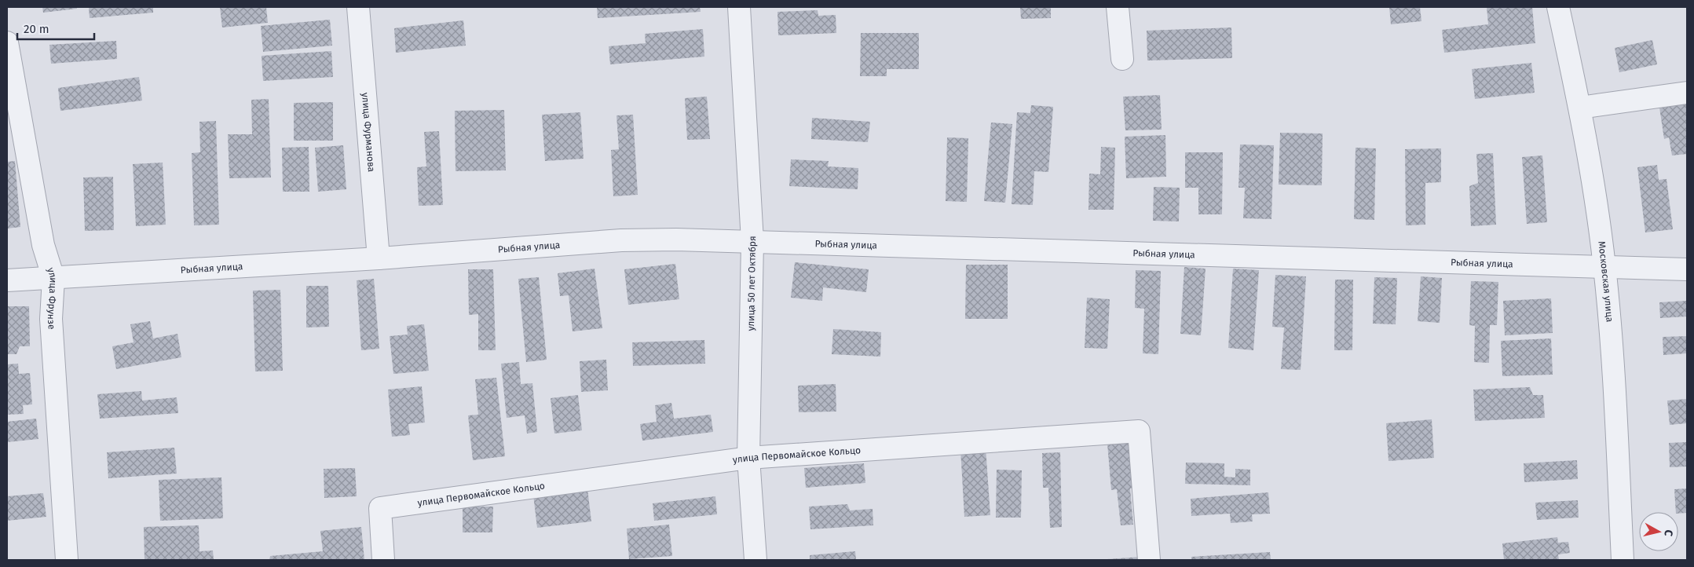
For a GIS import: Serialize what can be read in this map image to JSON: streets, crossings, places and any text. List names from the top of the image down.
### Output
{
  "streets": {
    "street": [
      "улица Фурманова",
      "Рыбная улица",
      "Московская улица",
      "улица 50 лет Октября",
      "улица Фрунзе",
      "улица Первомайское Кольцо"
    ]
  },
  "crossings": [
    ["улица Фурманова", "Рыбная улица"],
    ["Рыбная улица", "Московская улица"],
    ["Рыбная улица", "улица 50 лет Октября"],
    ["Рыбная улица", "улица Фрунзе"],
    ["улица 50 лет Октября", "улица Первомайское Кольцо"]
  ],
  "scale_bar": "20 m",
  "north": "right"
}
